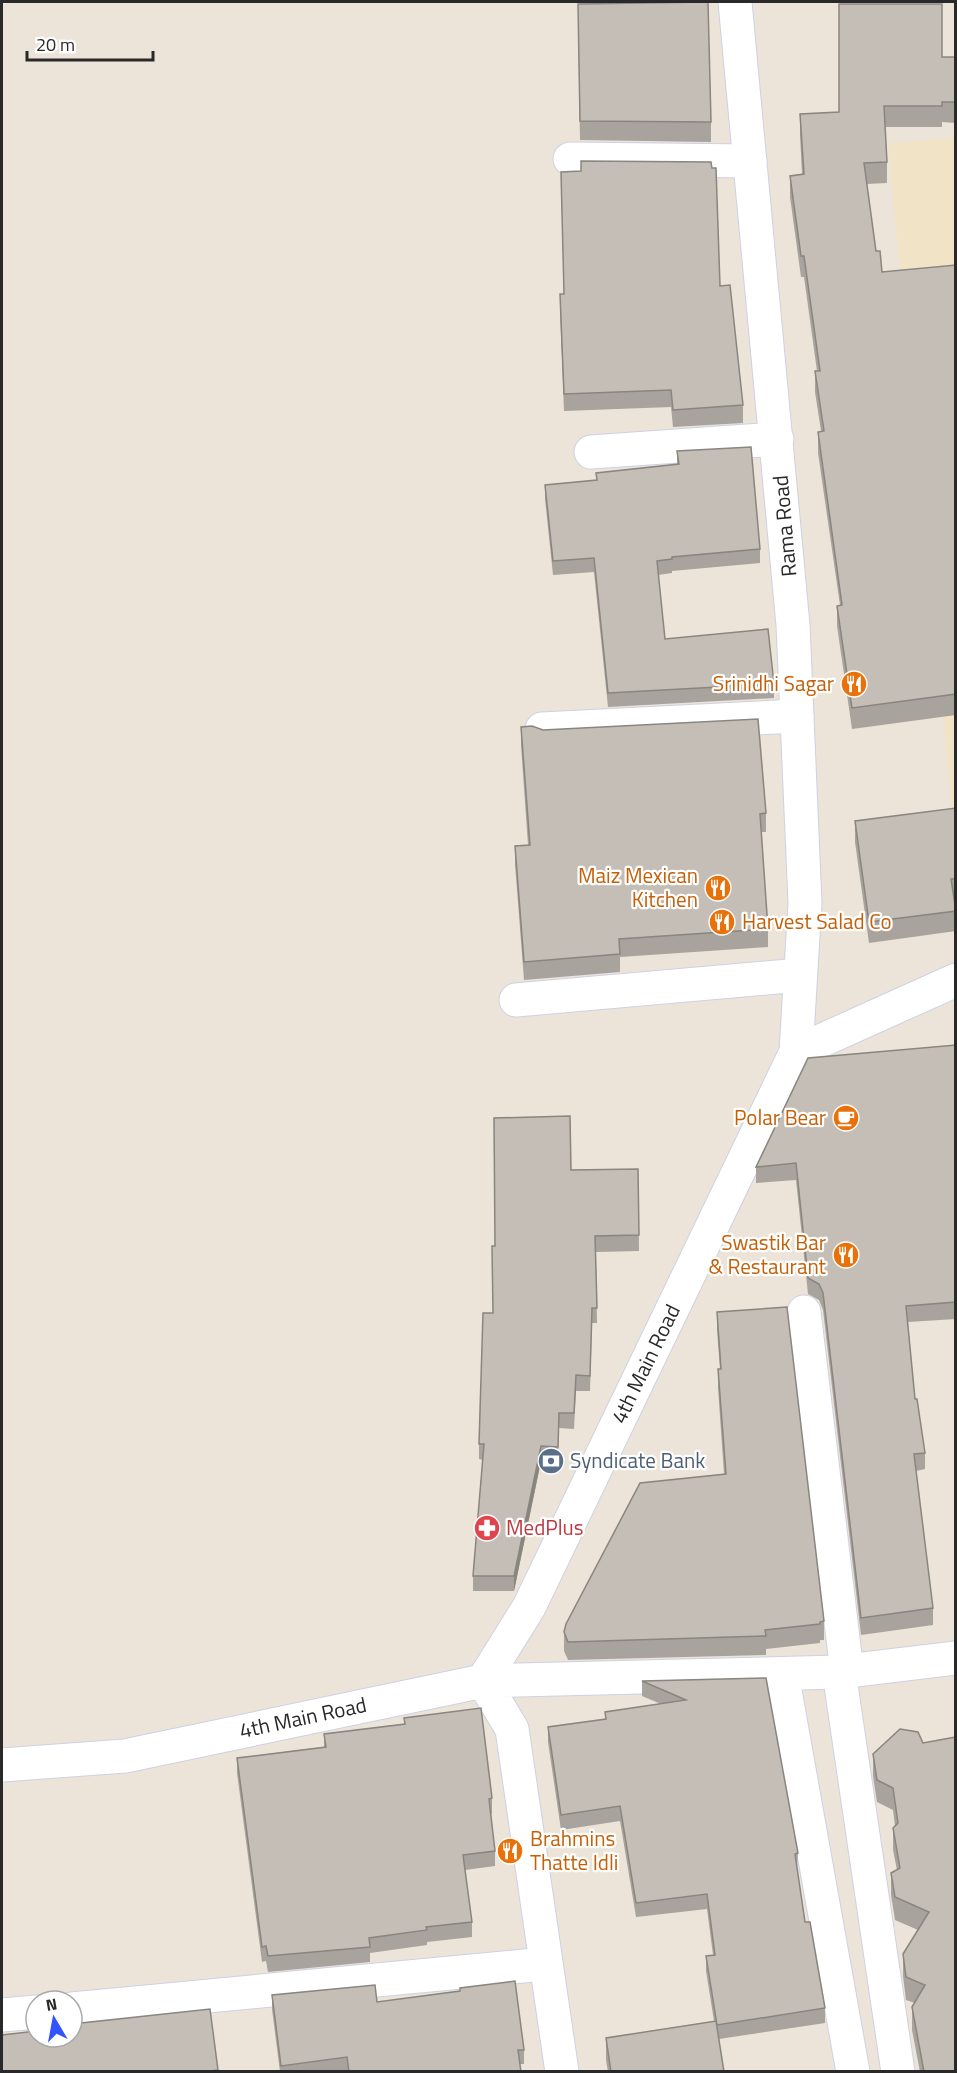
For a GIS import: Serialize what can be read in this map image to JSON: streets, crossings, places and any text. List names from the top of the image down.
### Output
{
  "streets": {
    "street": ["Rama Road", "4th Main Road"]
  },
  "crossings": [
    ["Rama Road", "4th Main Road"]
  ],
  "places": {
    "restaurant": [
      "Srinidhi Sagar",
      "Maiz Mexican Kitchen",
      "Harvest Salad Co",
      "Swastik Bar & Restaurant",
      "Brahmins Thatte Idli"
    ],
    "cafe": ["Polar Bear"],
    "bank": ["Syndicate Bank"],
    "pharmacy": ["MedPlus"]
  },
  "scale_bar": "20 m",
  "north": "top"
}
